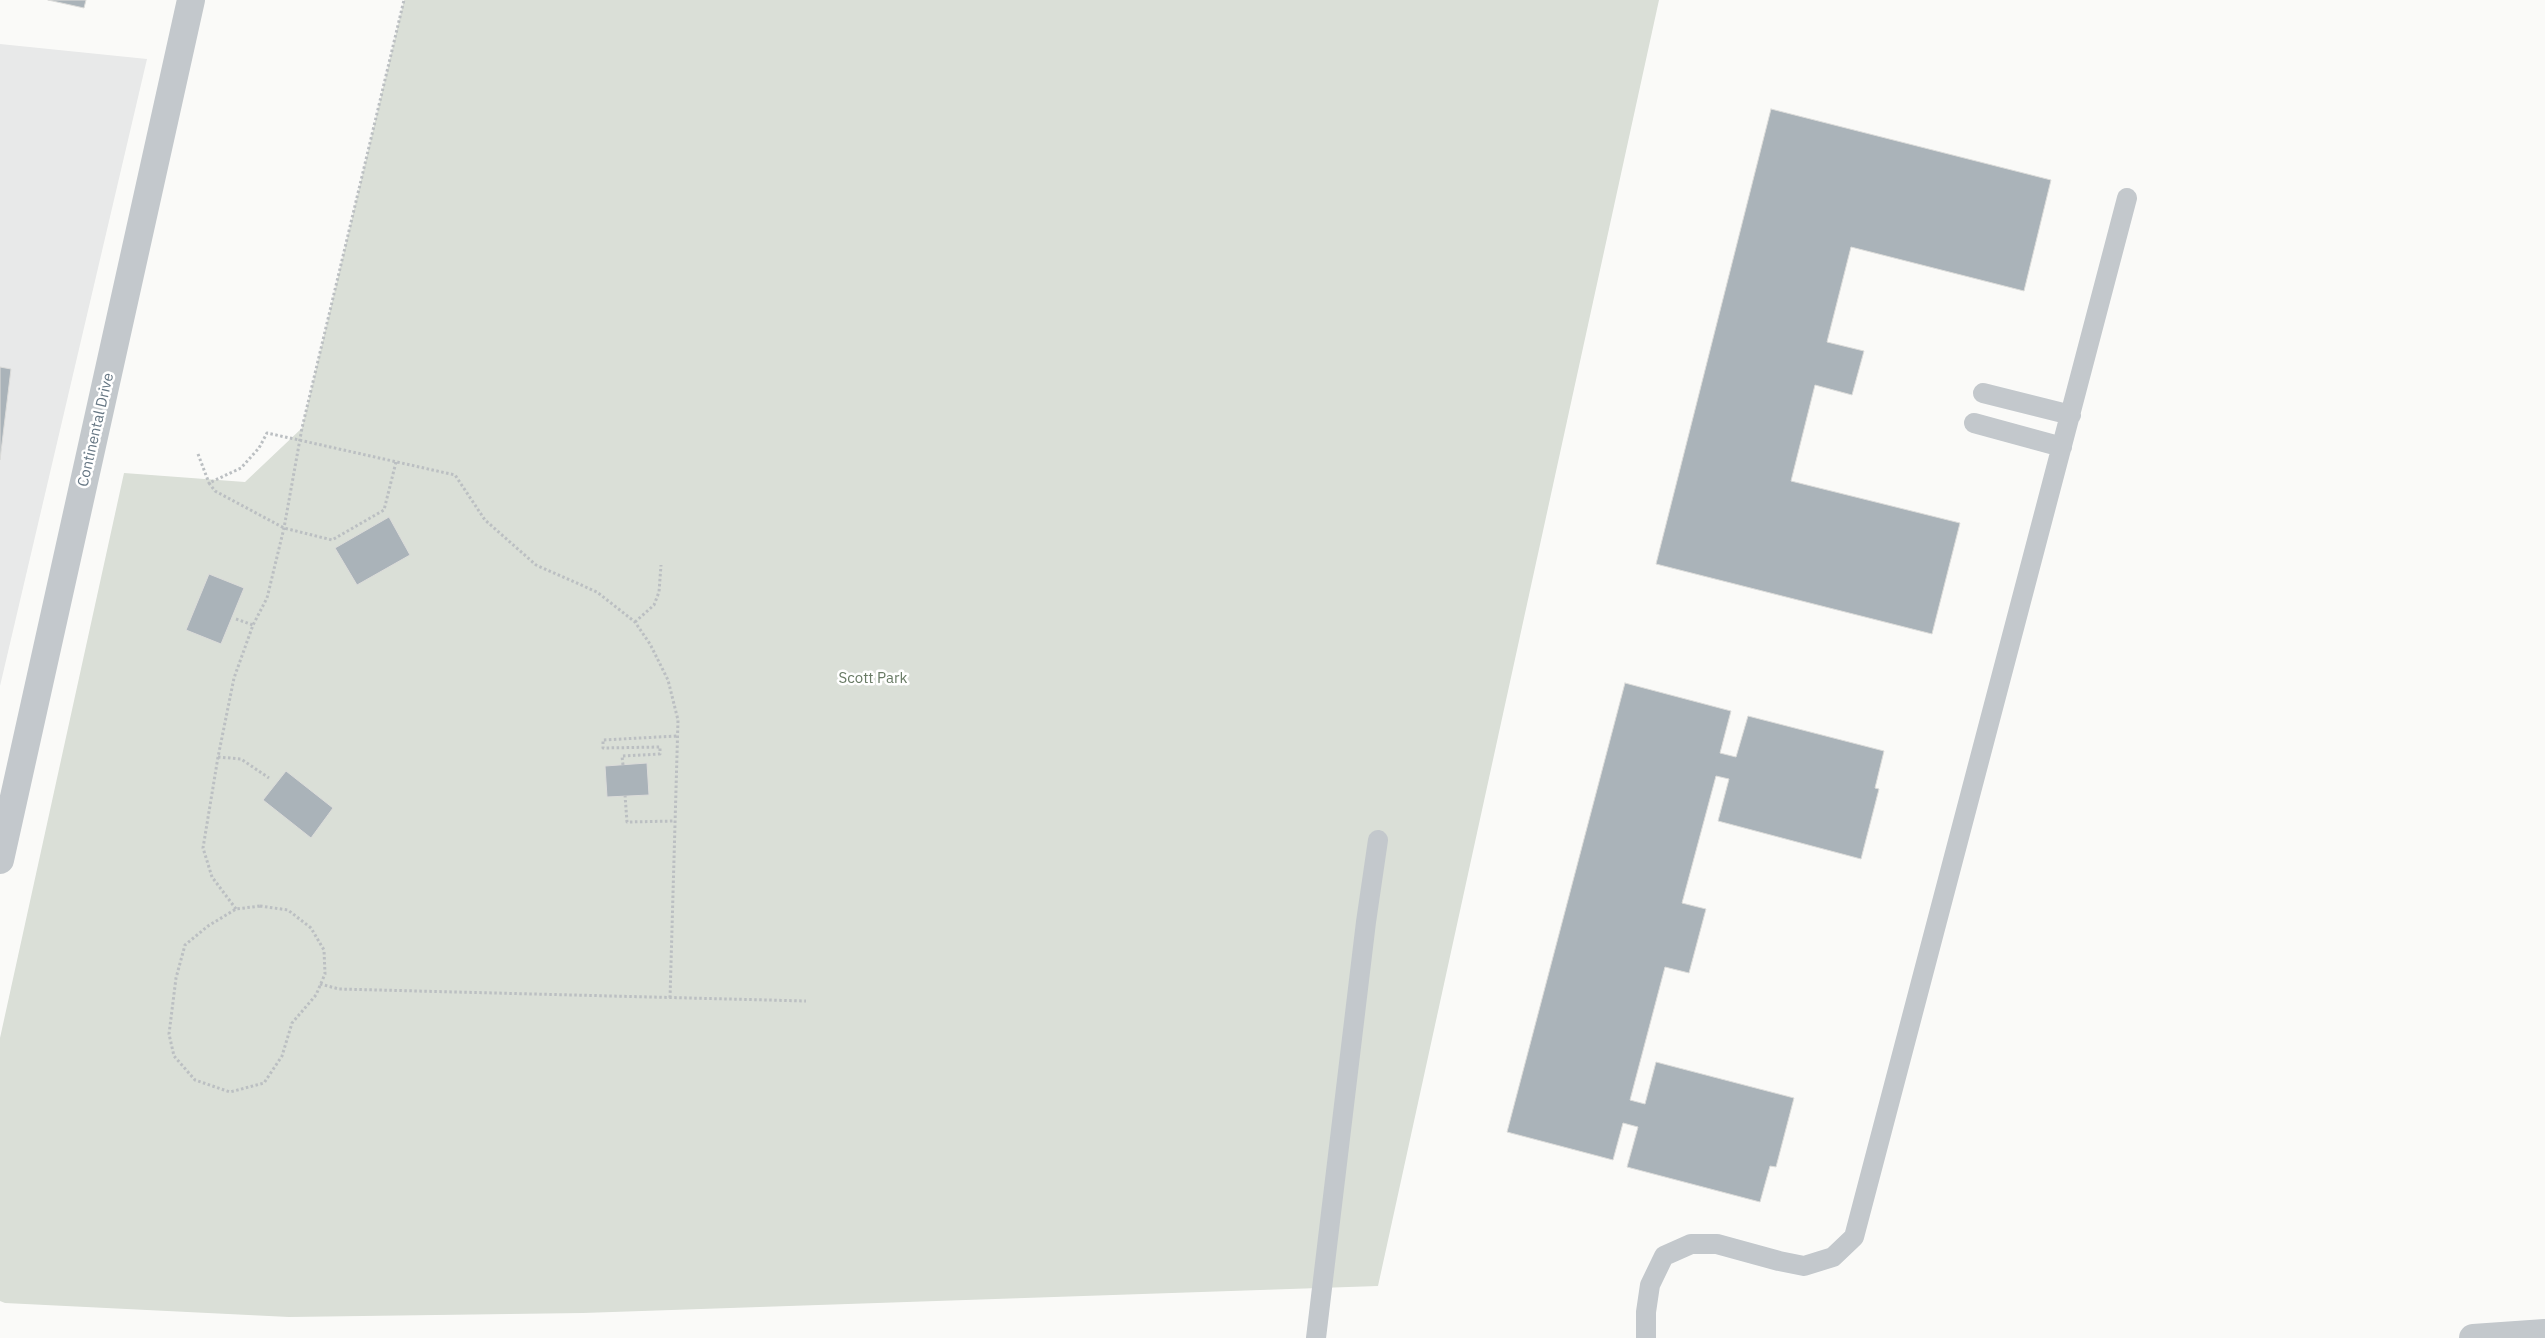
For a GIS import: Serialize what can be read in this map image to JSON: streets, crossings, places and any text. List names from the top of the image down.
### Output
{
  "streets": {
    "street": ["Continental Drive"]
  },
  "parks": ["Scott Park"]
}
